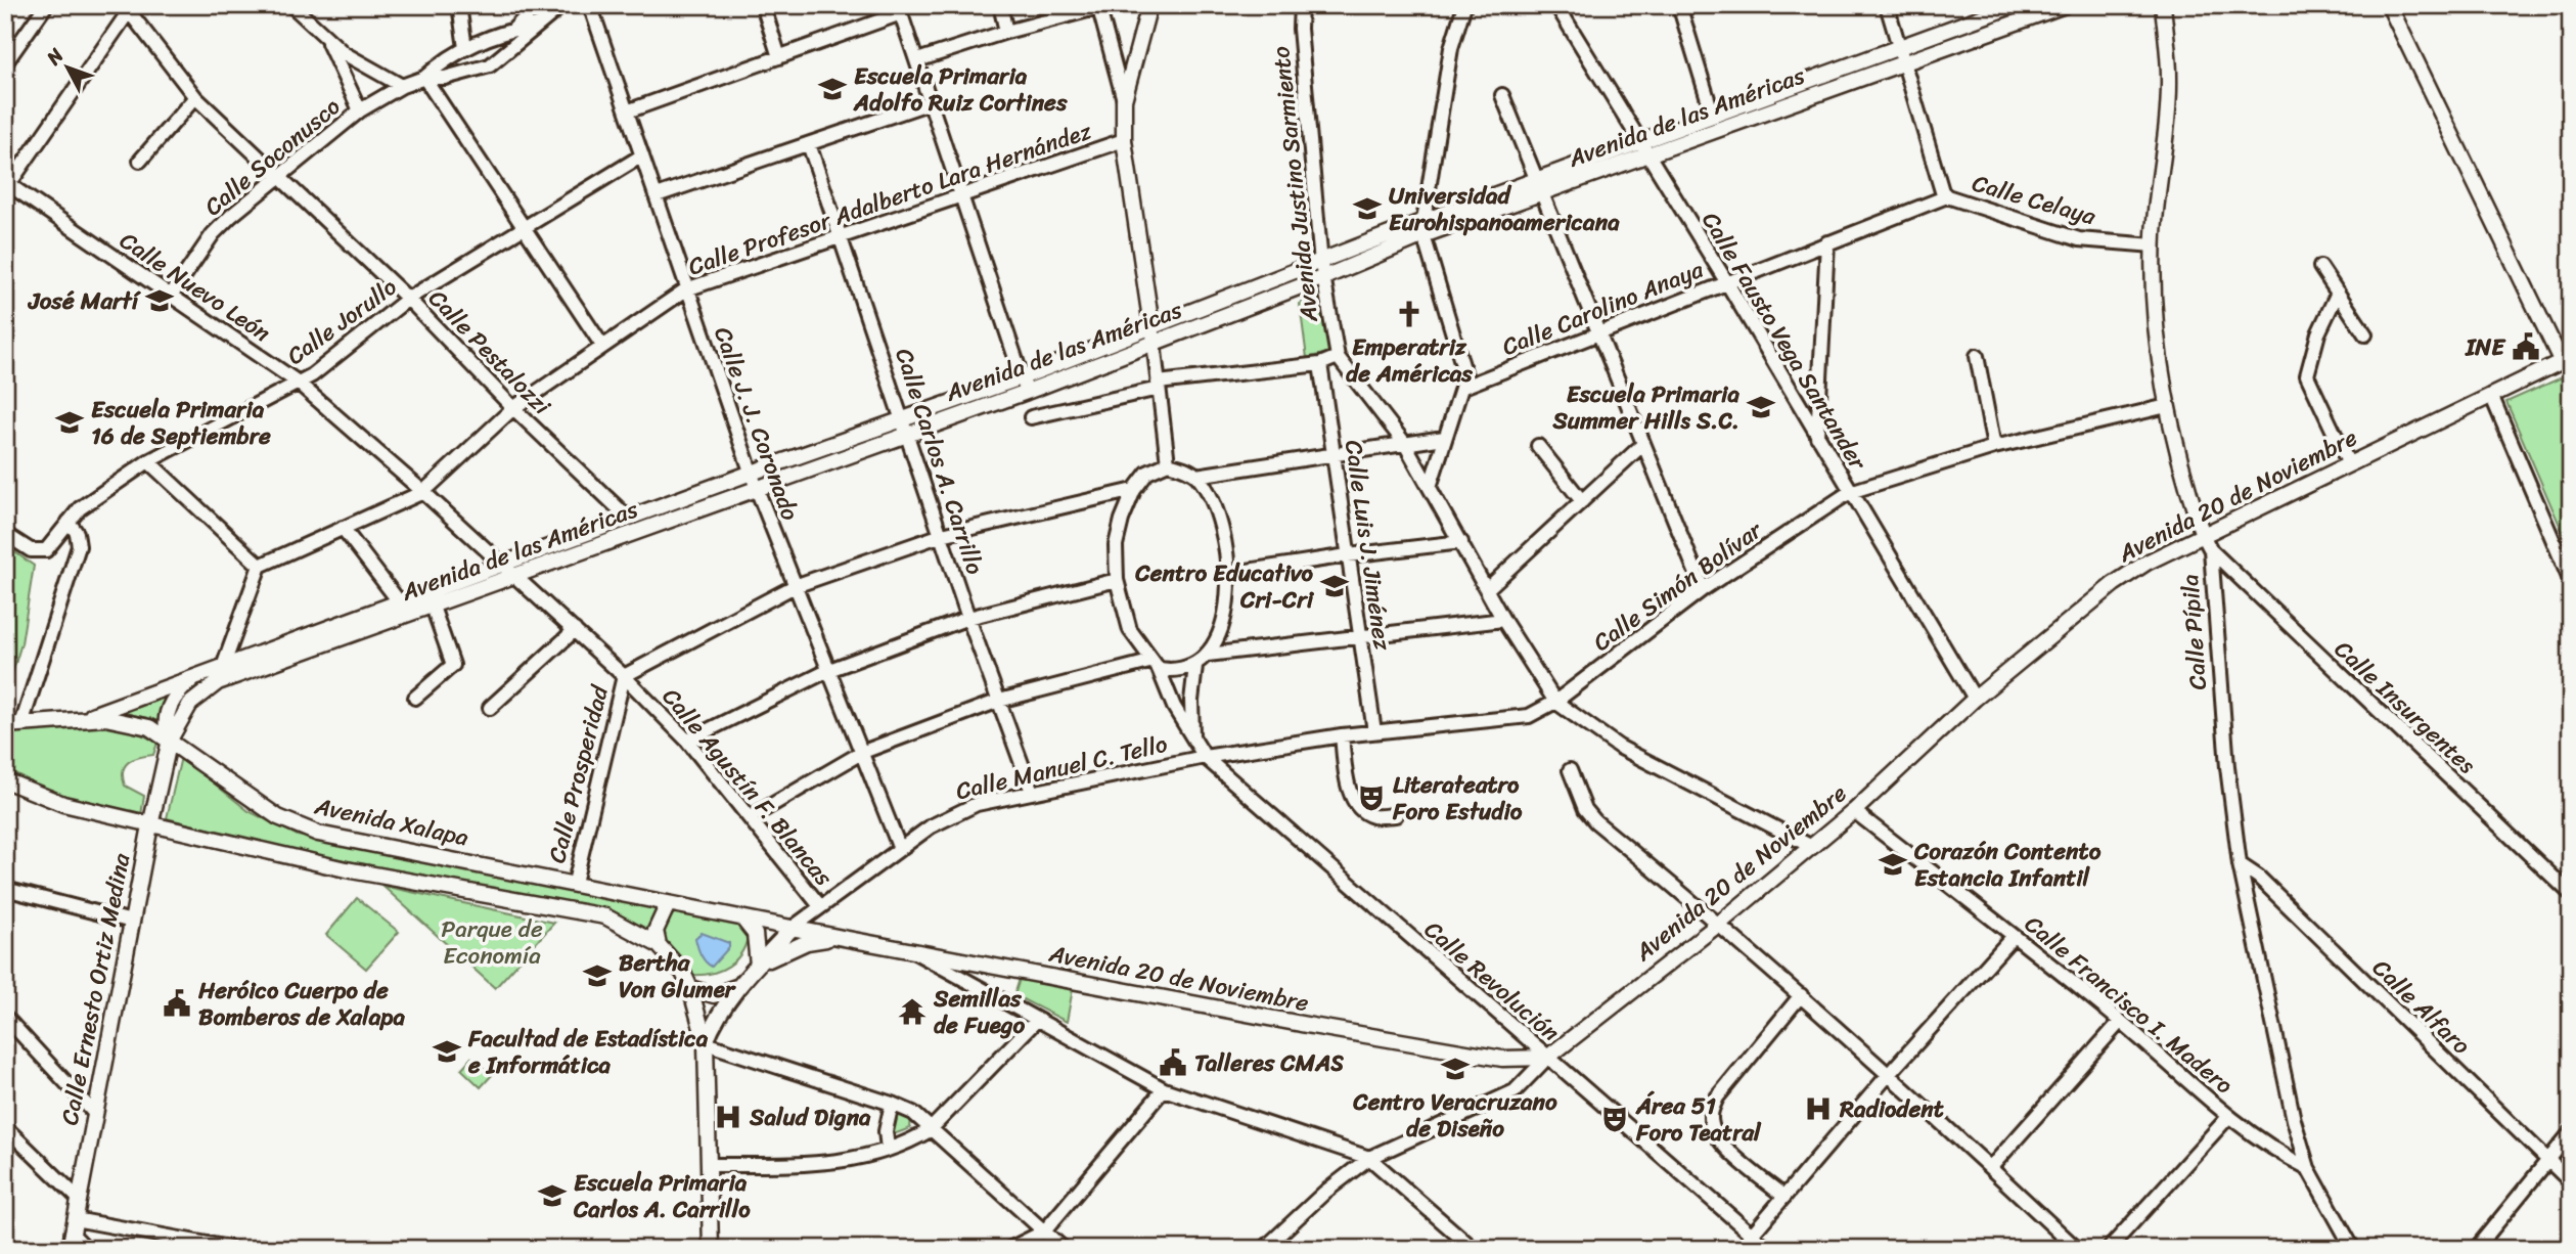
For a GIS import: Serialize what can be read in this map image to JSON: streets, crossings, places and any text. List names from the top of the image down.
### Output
{
  "streets": {
    "main road": [
      "Avenida de las Américas",
      "Avenida 20 de Noviembre",
      "Calle Pípila",
      "Avenida Xalapa",
      "Calle Ernesto Ortiz Medina"
    ],
    "street": [
      "Calle Soconusco",
      "Avenida Justino Sarmiento",
      "Calle Profesor Adalberto Lara Hernández",
      "Calle Celaya",
      "Calle Nuevo León",
      "Calle Carolino Anaya",
      "Calle Jorullo",
      "Calle Fausto Vega Santander",
      "Calle Pestalozzi",
      "Calle J. J. Coronado",
      "Calle Carlos A. Carrillo",
      "Calle Luis J. Jiménez",
      "Calle Simón Bolívar",
      "Calle Insurgentes",
      "Calle Manuel C. Tello",
      "Calle Prosperidad",
      "Calle Agustín F. Blancas",
      "Calle Revolución",
      "Calle Francisco I. Madero",
      "Calle Alfaro"
    ]
  },
  "crossings": [
    ["Avenida de las Américas", "Avenida Justino Sarmiento"],
    ["Avenida de las Américas", "Calle Nuevo León"],
    ["Avenida de las Américas", "Calle Fausto Vega Santander"],
    ["Avenida de las Américas", "Calle Pestalozzi"],
    ["Avenida de las Américas", "Calle J. J. Coronado"],
    ["Avenida de las Américas", "Calle Carlos A. Carrillo"],
    ["Avenida de las Américas", "Calle Agustín F. Blancas"],
    ["Avenida de las Américas", "Avenida Xalapa"],
    ["Avenida de las Américas", "Calle Ernesto Ortiz Medina"],
    ["Calle Soconusco", "Calle Nuevo León"],
    ["Calle Soconusco", "Calle Pestalozzi"],
    ["Calle Profesor Adalberto Lara Hernández", "Calle Nuevo León"],
    ["Calle Profesor Adalberto Lara Hernández", "Calle Pestalozzi"],
    ["Calle Profesor Adalberto Lara Hernández", "Calle J. J. Coronado"],
    ["Calle Profesor Adalberto Lara Hernández", "Calle Carlos A. Carrillo"],
    ["Calle Celaya", "Calle Carolino Anaya"],
    ["Calle Celaya", "Calle Pípila"],
    ["Calle Nuevo León", "Calle Jorullo"],
    ["Calle Nuevo León", "Calle Pestalozzi"],
    ["Calle Nuevo León", "Calle Agustín F. Blancas"],
    ["Calle Carolino Anaya", "Calle Fausto Vega Santander"],
    ["Calle Jorullo", "Calle Pestalozzi"],
    ["Calle Jorullo", "Calle J. J. Coronado"],
    ["Calle Fausto Vega Santander", "Avenida 20 de Noviembre"],
    ["Calle Fausto Vega Santander", "Calle Simón Bolívar"],
    ["Calle J. J. Coronado", "Calle Manuel C. Tello"],
    ["Calle Carlos A. Carrillo", "Calle Manuel C. Tello"],
    ["Avenida 20 de Noviembre", "Calle Pípila"],
    ["Avenida 20 de Noviembre", "Calle Manuel C. Tello"],
    ["Avenida 20 de Noviembre", "Avenida Xalapa"],
    ["Avenida 20 de Noviembre", "Calle Revolución"],
    ["Avenida 20 de Noviembre", "Calle Francisco I. Madero"],
    ["Calle Luis J. Jiménez", "Calle Simón Bolívar"],
    ["Calle Simón Bolívar", "Calle Pípila"],
    ["Calle Simón Bolívar", "Calle Manuel C. Tello"],
    ["Calle Simón Bolívar", "Calle Revolución"],
    ["Calle Pípila", "Calle Insurgentes"],
    ["Calle Pípila", "Calle Francisco I. Madero"],
    ["Calle Pípila", "Calle Alfaro"],
    ["Calle Manuel C. Tello", "Calle Agustín F. Blancas"],
    ["Calle Manuel C. Tello", "Avenida Xalapa"],
    ["Calle Manuel C. Tello", "Calle Revolución"],
    ["Calle Prosperidad", "Calle Agustín F. Blancas"],
    ["Calle Prosperidad", "Avenida Xalapa"],
    ["Avenida Xalapa", "Calle Ernesto Ortiz Medina"]
  ],
  "parks": ["Parque de Economía"],
  "places": {
    "school or university": [
      "Escuela Primaria Adolfo Ruiz Cortines",
      "Universidad Eurohispanoamericana",
      "José Martí",
      "Escuela Primaria Summer Hills S.C.",
      "Escuela Primaria 16 de Septiembre",
      "Centro Educativo Cri-Cri",
      "Corazón Contento Estancia Infantil",
      "Bertha Von Glumer",
      "Facultad de Estadística e Informática",
      "Centro Veracruzano de Diseño",
      "Escuela Primaria Carlos A. Carrillo"
    ],
    "church": ["Emperatriz de Américas"],
    "public building": ["INE", "Heróico Cuerpo de Bomberos de Xalapa", "Talleres CMAS"],
    "theatre": ["Literateatro Foro Estudio", "Área 51 Foro Teatral"],
    "temple": ["Semillas de Fuego"],
    "hospital": ["Radiodent", "Salud Digna"]
  },
  "north": "top left"
}
